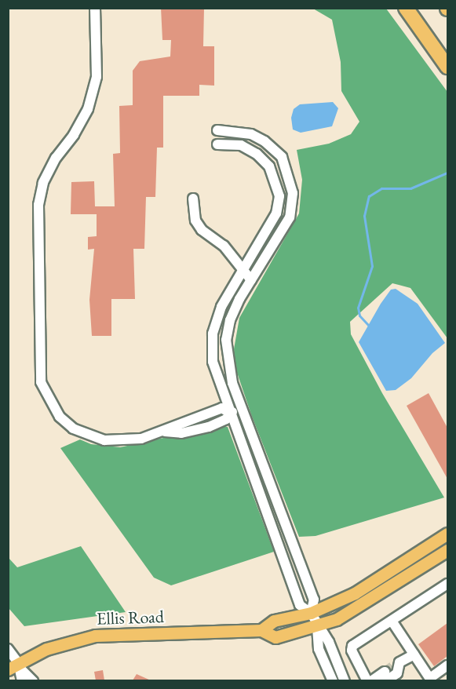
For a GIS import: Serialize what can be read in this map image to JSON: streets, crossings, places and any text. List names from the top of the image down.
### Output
{
  "streets": {
    "main road": ["Ellis Road"]
  }
}
